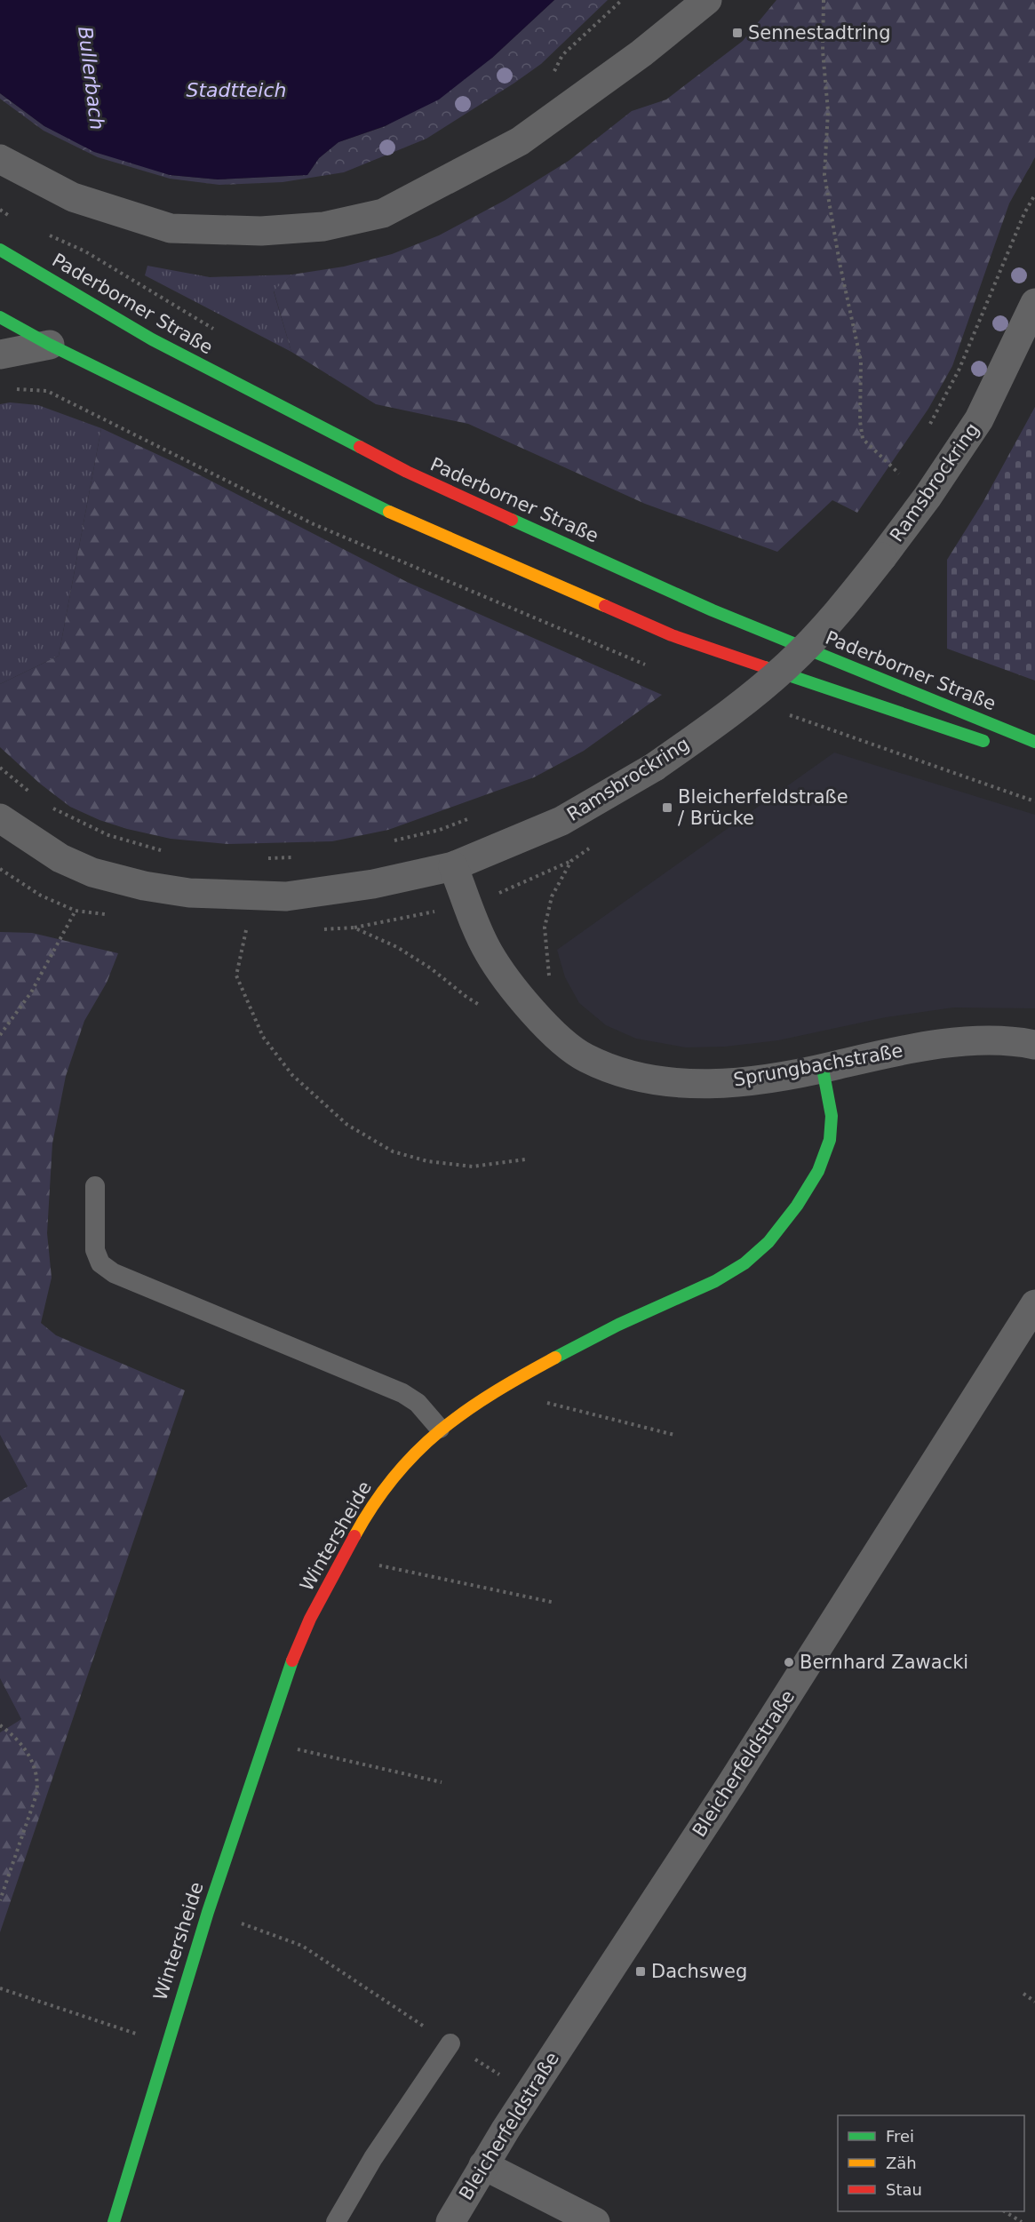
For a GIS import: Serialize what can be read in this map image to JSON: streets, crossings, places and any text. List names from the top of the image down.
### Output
{
  "streets": {
    "main road": ["Paderborner Straße", "Wintersheide"],
    "street": ["Ramsbrockring", "Sprungbachstraße", "Bleicherfeldstraße"]
  },
  "crossings": [
    ["Ramsbrockring", "Sprungbachstraße"],
    ["Sprungbachstraße", "Wintersheide"]
  ],
  "water": ["Bullerbach", "Stadtteich"],
  "places": {
    "transit": ["Sennestadtring", "Bleicherfeldstraße / Brücke", "Dachsweg"],
    "other": ["Bernhard Zawacki"]
  },
  "legend": ["Frei", "Zäh", "Stau"]
}
